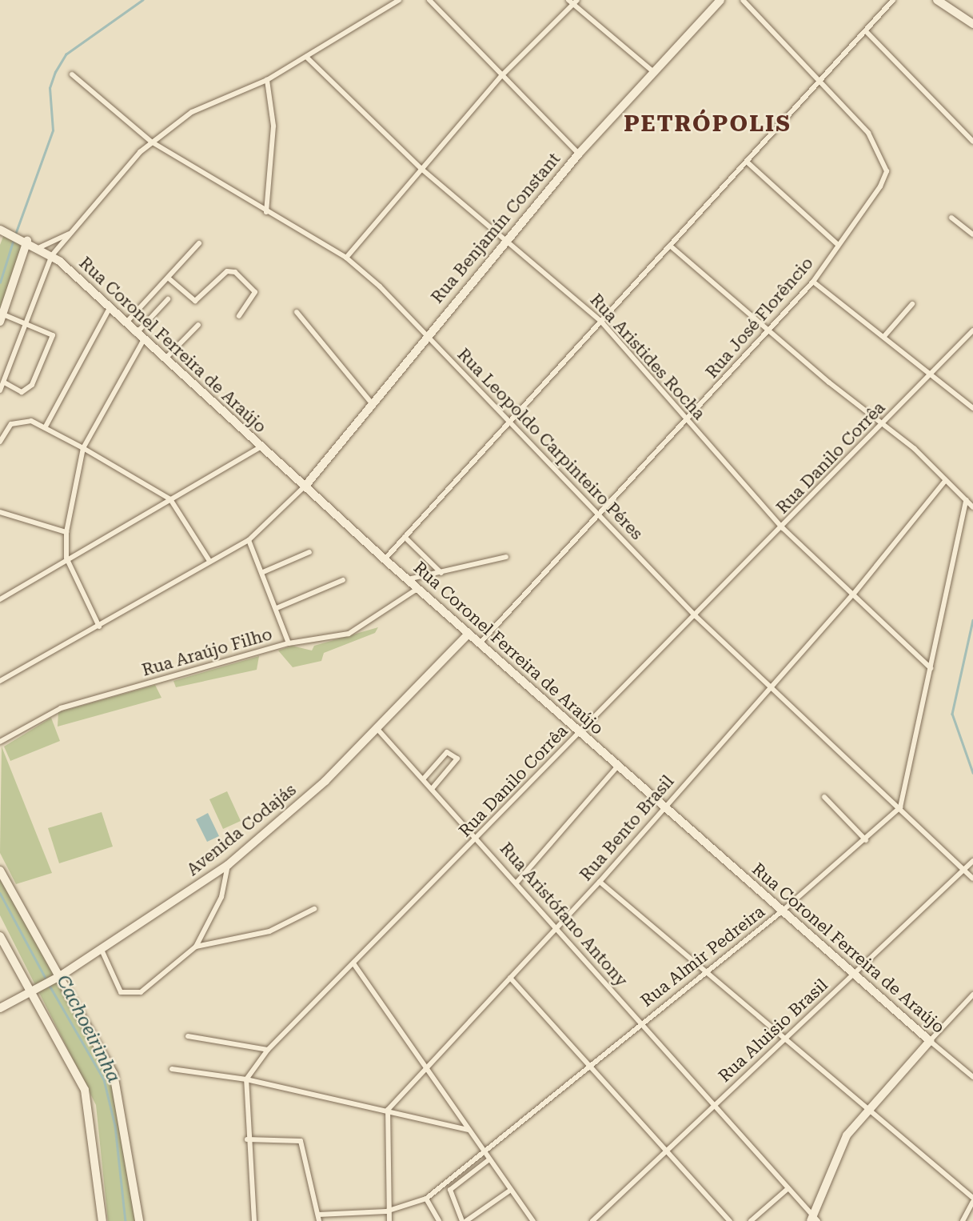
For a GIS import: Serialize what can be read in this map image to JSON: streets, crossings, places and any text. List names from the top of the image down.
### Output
{
  "streets": {
    "street": [
      "Rua Benjamín Constant",
      "Rua José Florêncio",
      "Rua Coronel Ferreira de Araújo",
      "Rua Aristides Rocha",
      "Rua Leopoldo Carpinteiro Péres",
      "Rua Danilo Corrêa",
      "Rua Araújo Filho",
      "Rua Bento Brasil",
      "Avenida Codajás",
      "Rua Aristófano Antony",
      "Rua Almir Pedreira",
      "Rua Aluisio Brasil"
    ]
  },
  "crossings": [
    ["Rua Benjamín Constant", "Rua Coronel Ferreira de Araújo"],
    ["Rua Benjamín Constant", "Rua Aristides Rocha"],
    ["Rua Benjamín Constant", "Rua Leopoldo Carpinteiro Péres"],
    ["Rua José Florêncio", "Rua Coronel Ferreira de Araújo"],
    ["Rua José Florêncio", "Rua Aristides Rocha"],
    ["Rua José Florêncio", "Rua Leopoldo Carpinteiro Péres"],
    ["Rua Coronel Ferreira de Araújo", "Rua Danilo Corrêa"],
    ["Rua Coronel Ferreira de Araújo", "Rua Araújo Filho"],
    ["Rua Coronel Ferreira de Araújo", "Rua Bento Brasil"],
    ["Rua Coronel Ferreira de Araújo", "Avenida Codajás"],
    ["Rua Coronel Ferreira de Araújo", "Rua Almir Pedreira"],
    ["Rua Coronel Ferreira de Araújo", "Rua Aluisio Brasil"],
    ["Rua Aristides Rocha", "Rua Danilo Corrêa"],
    ["Rua Aristides Rocha", "Rua Bento Brasil"],
    ["Rua Leopoldo Carpinteiro Péres", "Rua Danilo Corrêa"],
    ["Rua Leopoldo Carpinteiro Péres", "Rua Bento Brasil"],
    ["Rua Leopoldo Carpinteiro Péres", "Rua Almir Pedreira"],
    ["Rua Leopoldo Carpinteiro Péres", "Rua Aluisio Brasil"],
    ["Rua Danilo Corrêa", "Rua Aristófano Antony"],
    ["Rua Bento Brasil", "Rua Aristófano Antony"],
    ["Avenida Codajás", "Rua Aristófano Antony"],
    ["Rua Aristófano Antony", "Rua Almir Pedreira"],
    ["Rua Aristófano Antony", "Rua Aluisio Brasil"]
  ],
  "districts": ["PETRÓPOLIS"],
  "water": ["Cachoeirinha"]
}
